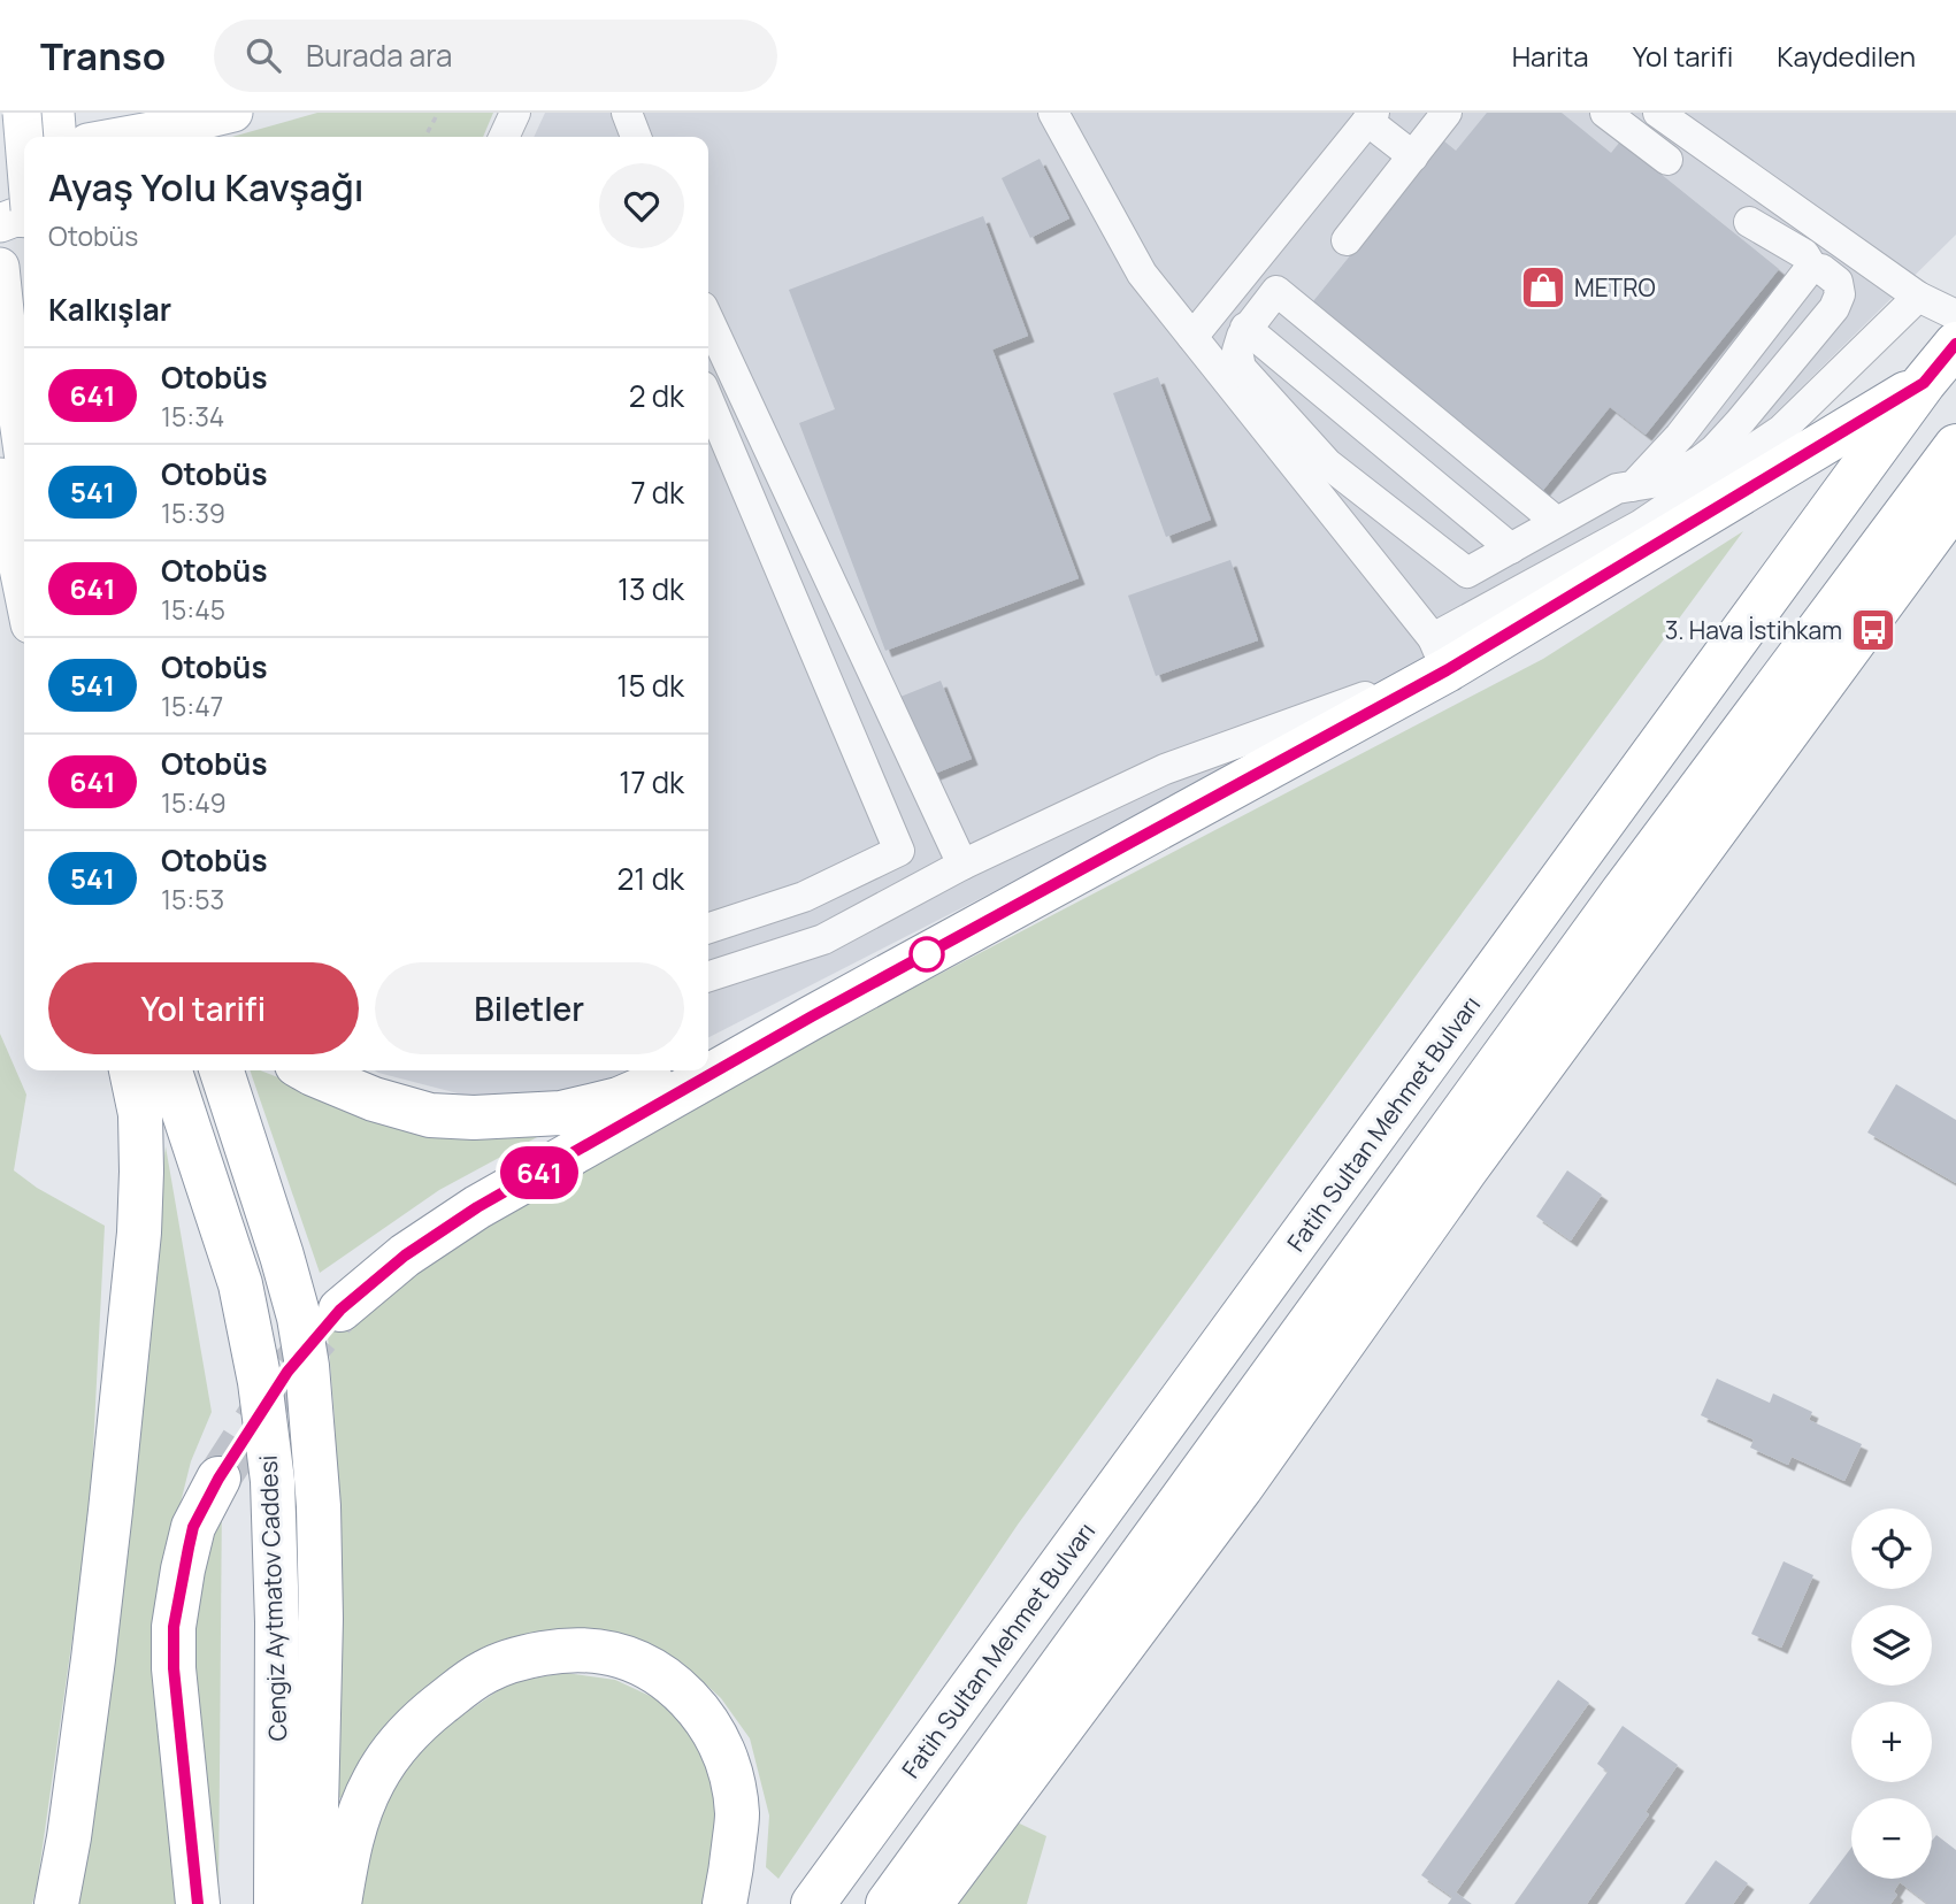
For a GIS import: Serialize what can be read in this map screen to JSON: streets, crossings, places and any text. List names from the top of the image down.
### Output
{
  "streets": {
    "highway": ["Fatih Sultan Mehmet Bulvarı", "Cengiz Aytmatov Caddesi"]
  },
  "places": {
    "shop": ["METRO"],
    "bus stop": ["3. Hava İstihkam"]
  },
  "lines": ["bus line 641"],
  "page": {
    "header": "Transo",
    "search": "Burada ara",
    "nav": ["Harita", "Yol tarifi", "Kaydedilen"],
    "on_map": "641",
    "heading": [
      ["Ayaş Yolu Kavşağı", "Otobüs"],
      "Kalkışlar"
    ],
    "list": [
      {
        "mark": "641",
        "name": "Otobüs",
        "note": "15:34",
        "value": "2 dk"
      },
      {
        "mark": "541",
        "name": "Otobüs",
        "note": "15:39",
        "value": "7 dk"
      },
      {
        "mark": "641",
        "name": "Otobüs",
        "note": "15:45",
        "value": "13 dk"
      },
      {
        "mark": "541",
        "name": "Otobüs",
        "note": "15:47",
        "value": "15 dk"
      },
      {
        "mark": "641",
        "name": "Otobüs",
        "note": "15:49",
        "value": "17 dk"
      },
      {
        "mark": "541",
        "name": "Otobüs",
        "note": "15:53",
        "value": "21 dk"
      }
    ],
    "buttons": ["Yol tarifi", "Biletler"],
    "map_buttons": ["+", "−"]
  }
}
